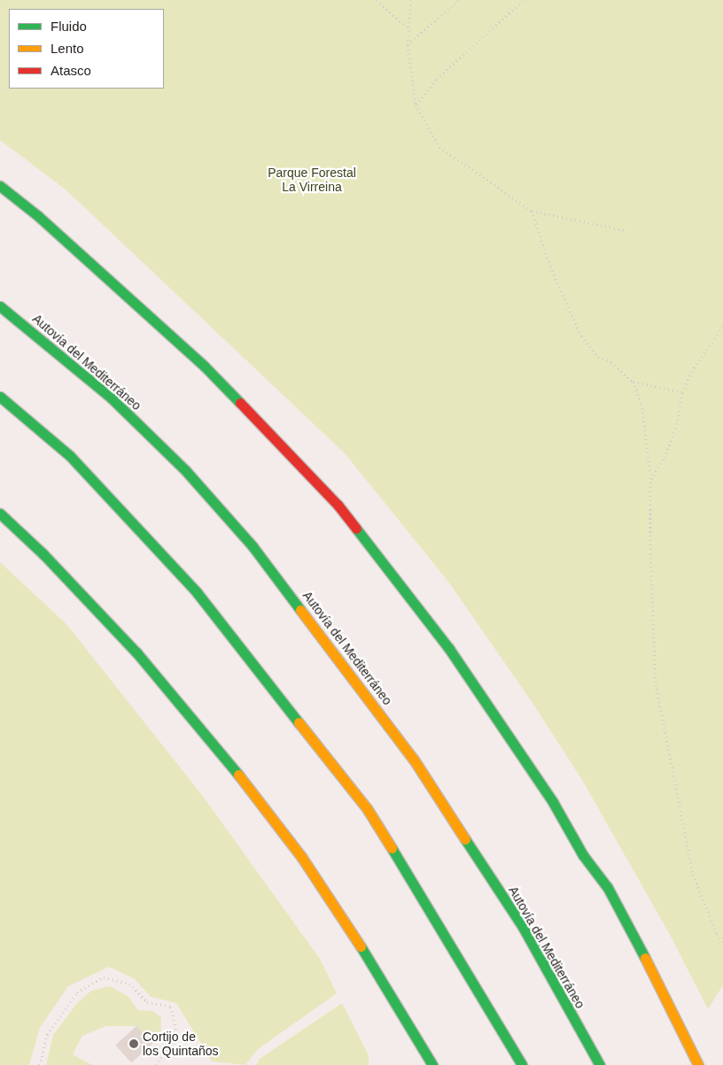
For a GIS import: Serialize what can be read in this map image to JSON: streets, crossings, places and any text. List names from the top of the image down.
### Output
{
  "streets": {
    "highway": ["Autovía del Mediterráneo"]
  },
  "parks": ["Parque Forestal La Virreina"],
  "places": ["Cortijo de los Quintaños"],
  "legend": ["Fluido", "Lento", "Atasco"]
}
